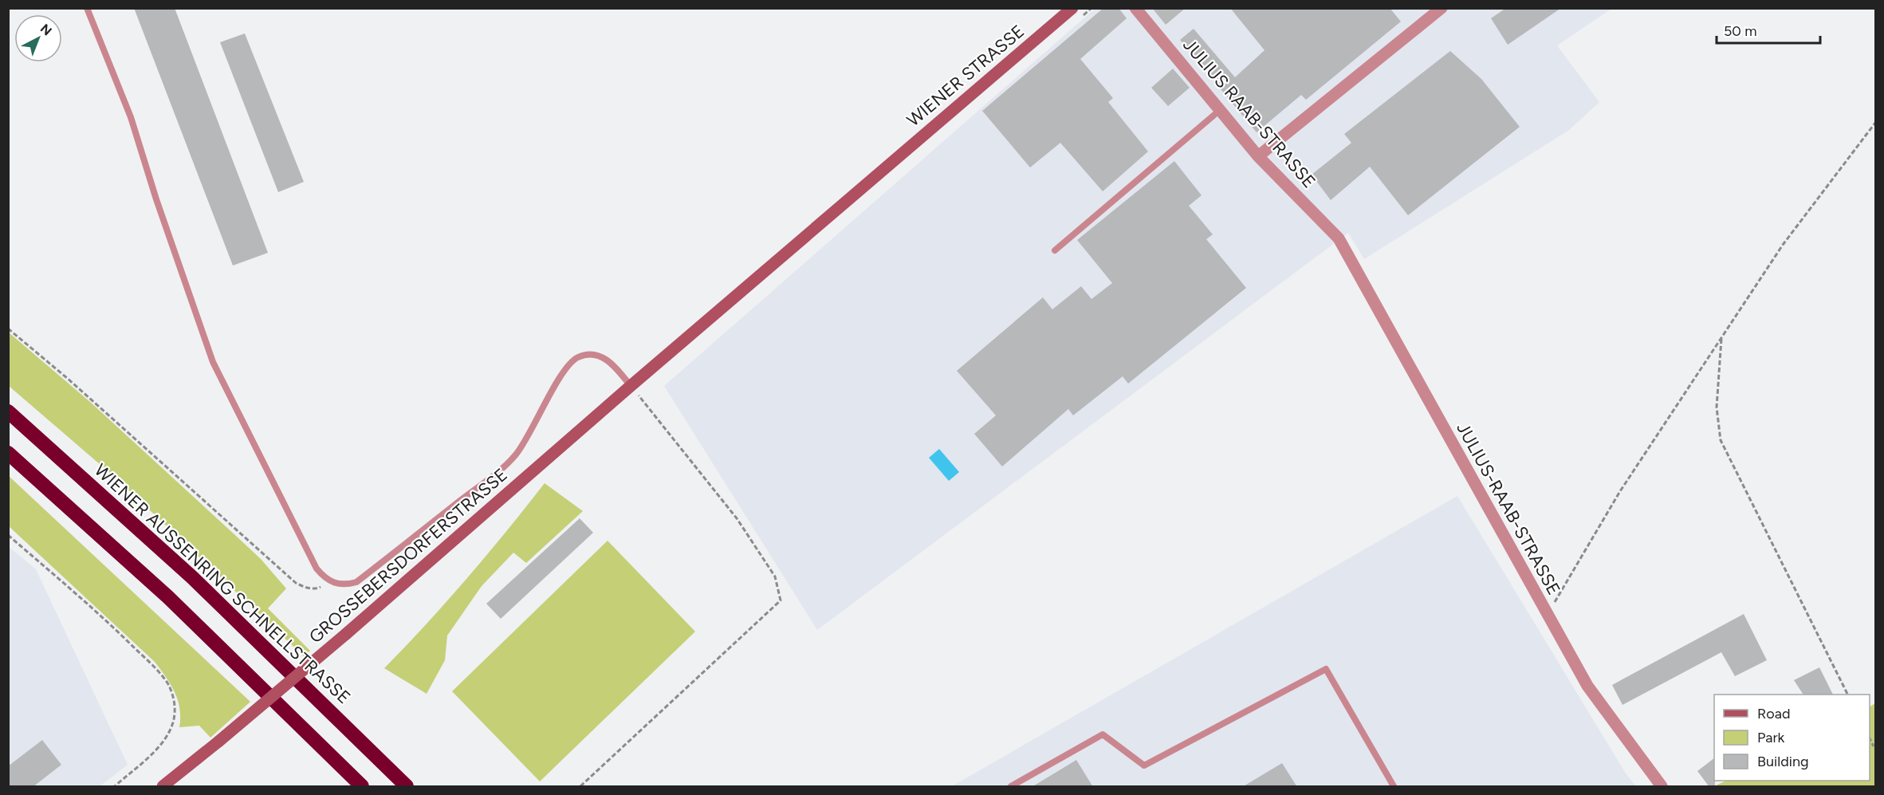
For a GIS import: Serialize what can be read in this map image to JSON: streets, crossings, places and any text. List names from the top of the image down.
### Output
{
  "streets": {
    "highway": ["WIENER AUSSENRING SCHNELLSTRASSE"],
    "street": [
      "WIENER STRASSE",
      "JULIUS RAAB-STRASSE",
      "JULIUS-RAAB-STRASSE",
      "GROSSEBERSDORFERSTRASSE"
    ]
  },
  "crossings": [
    ["WIENER STRASSE", "GROSSEBERSDORFERSTRASSE"],
    ["JULIUS RAAB-STRASSE", "JULIUS-RAAB-STRASSE"]
  ],
  "legend": ["Road", "Park", "Building"],
  "scale_bar": "50 m",
  "north": "top right"
}
